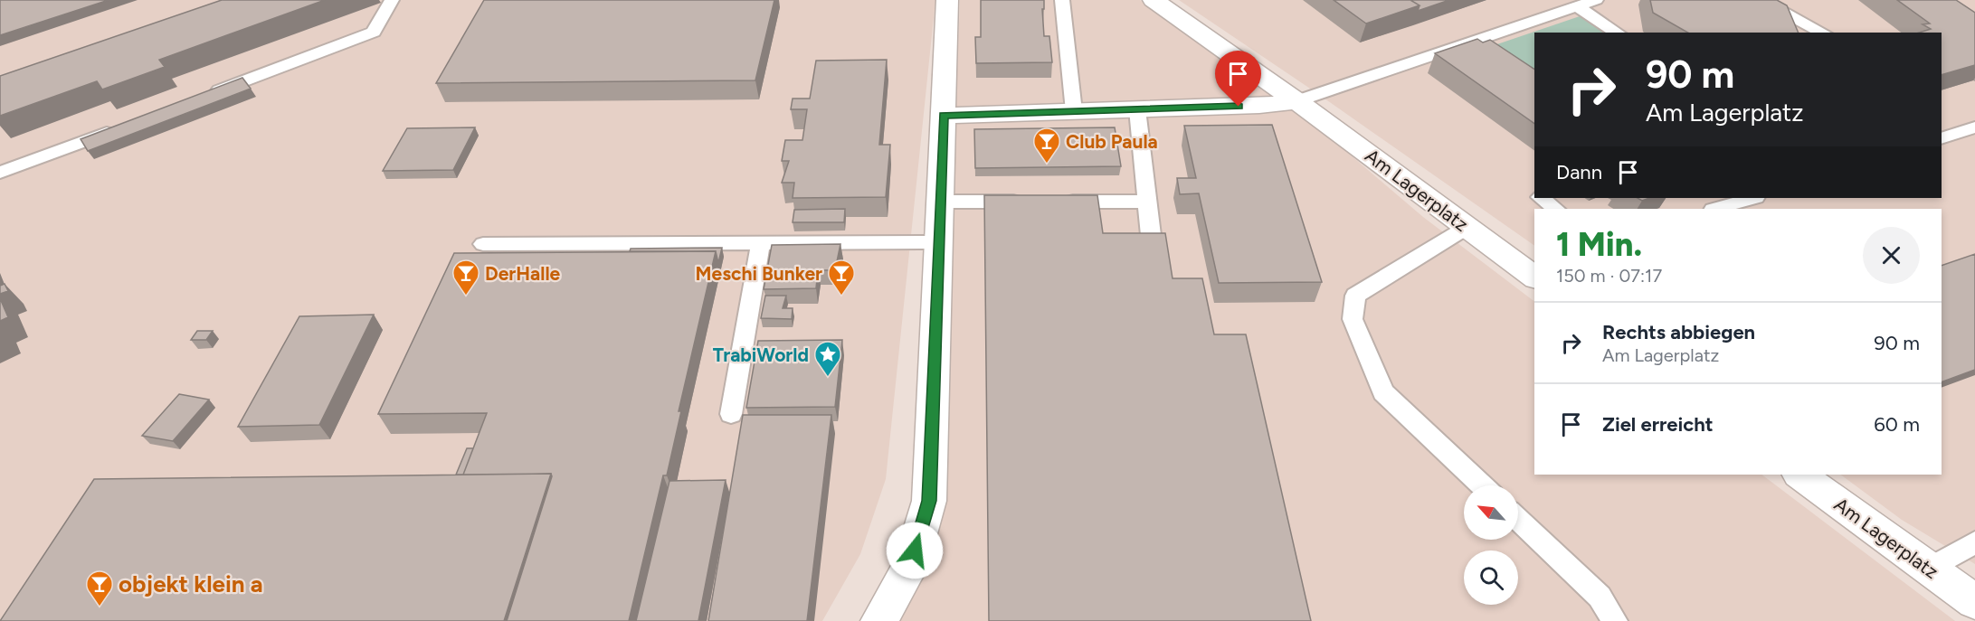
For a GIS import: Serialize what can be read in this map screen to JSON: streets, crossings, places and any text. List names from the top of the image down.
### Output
{
  "streets": {
    "street": ["Am Lagerplatz"]
  },
  "places": {
    "bar": [
      "Club Paula",
      "DerHalle",
      "Meschi Bunker",
      "objekt klein a"
    ],
    "place": ["TrabiWorld"]
  },
  "north": "top left",
  "page": {
    "turn": ["90 m", "Am Lagerplatz"],
    "then": "Dann",
    "heading": ["1 Min.", "150 m · 07:17"],
    "list": [
      {
        "name": "Rechts abbiegen",
        "note": "Am Lagerplatz",
        "value": "90 m"
      },
      {
        "name": "Ziel erreicht",
        "value": "60 m"
      }
    ]
  }
}
